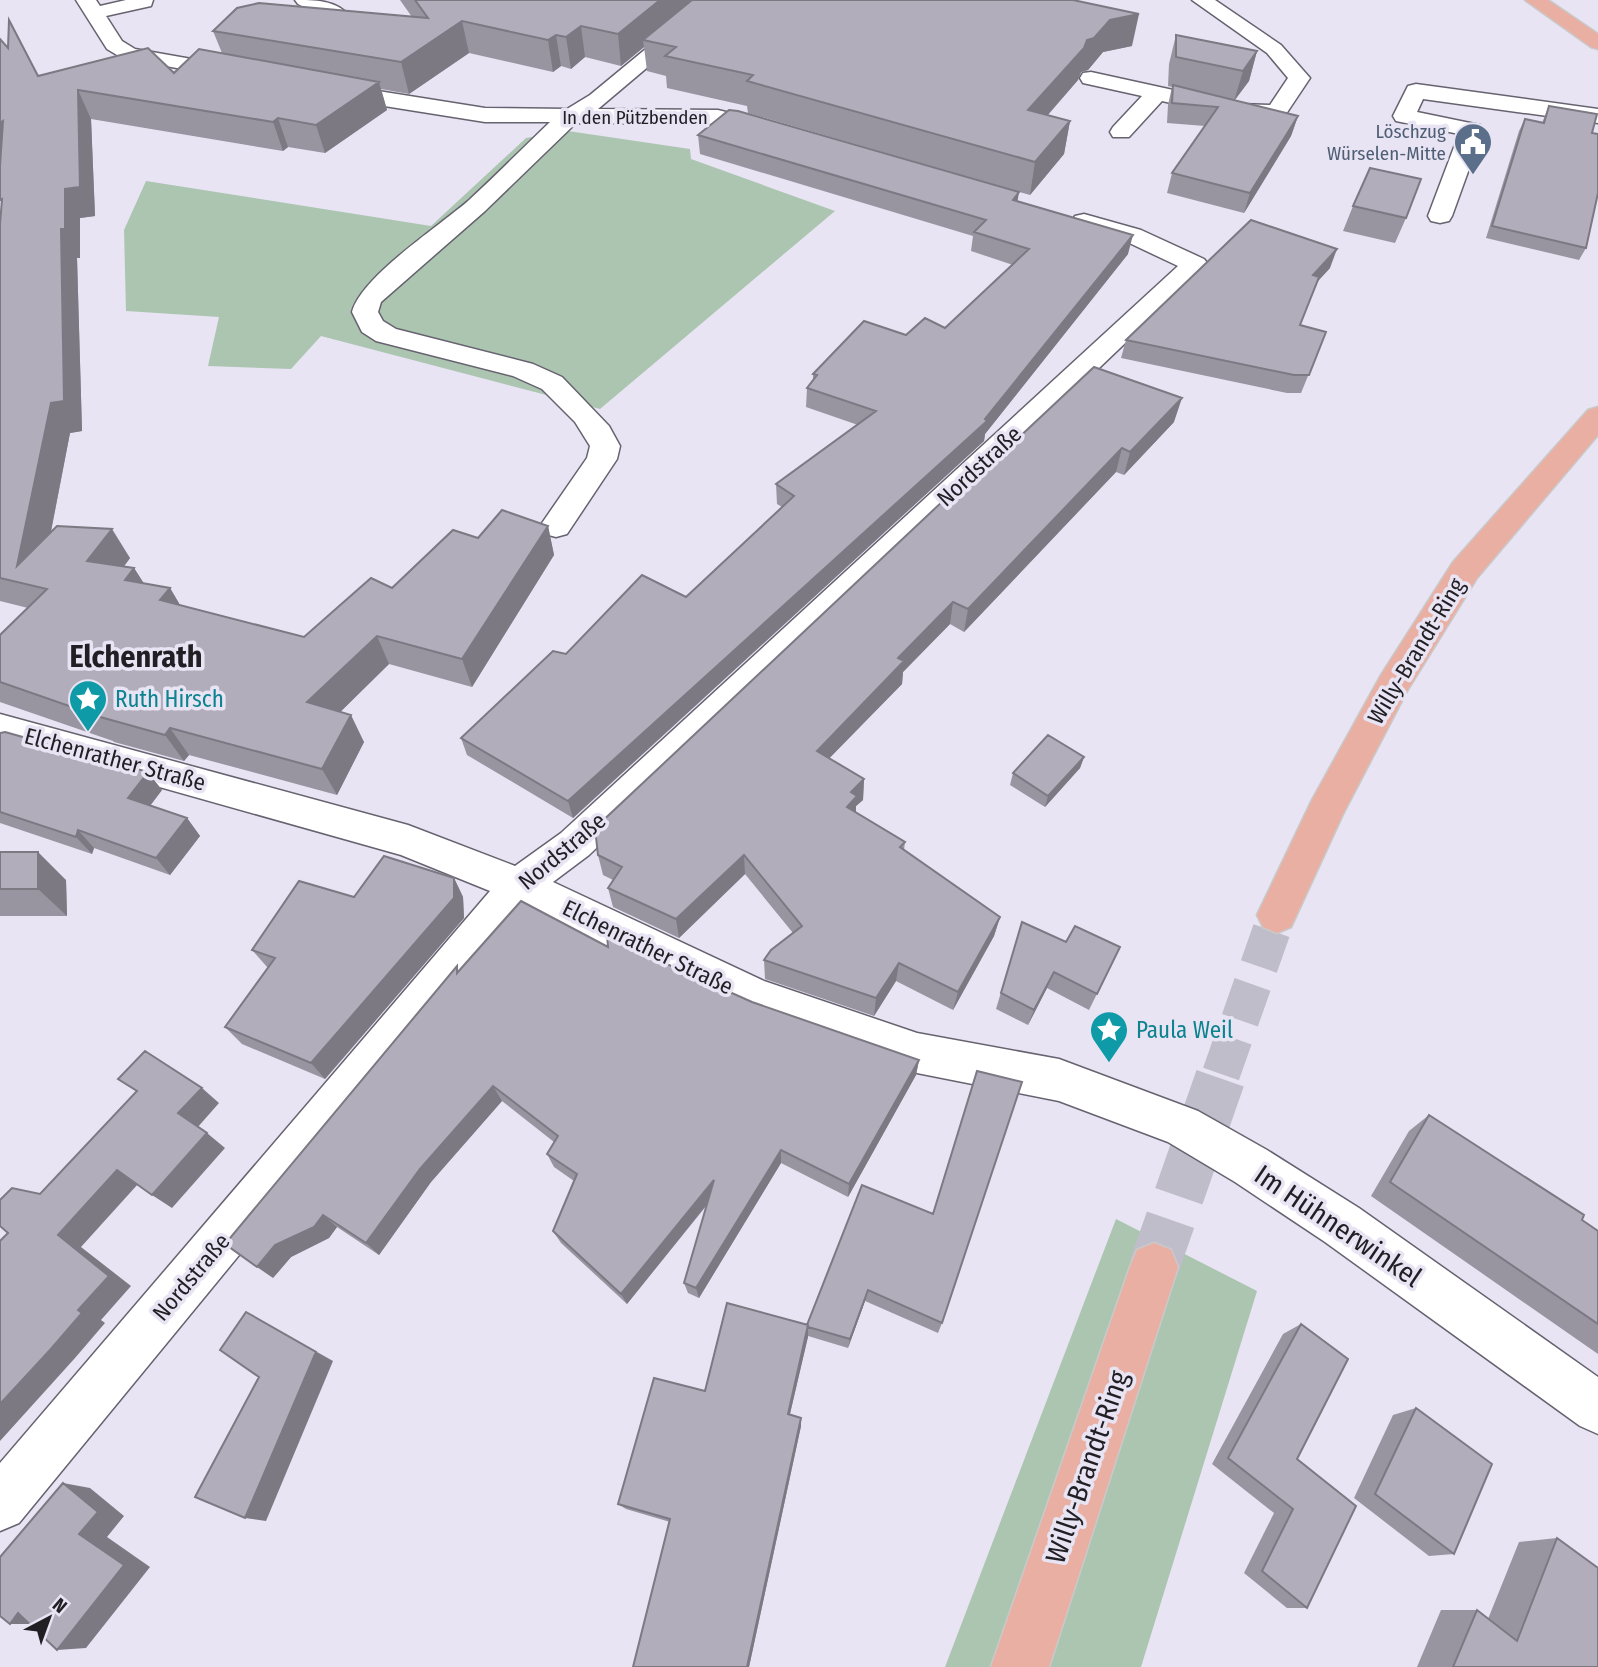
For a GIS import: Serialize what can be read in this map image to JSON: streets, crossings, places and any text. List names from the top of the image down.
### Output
{
  "streets": {
    "main road": ["Willy-Brandt-Ring"],
    "street": [
      "In den Pützbenden",
      "Nordstraße",
      "Elchenrather Straße",
      "Im Hühnerwinkel"
    ]
  },
  "crossings": [
    ["Nordstraße", "Elchenrather Straße"],
    ["Elchenrather Straße", "Im Hühnerwinkel"]
  ],
  "districts": ["Elchenrath"],
  "places": {
    "public building": ["Löschzug Würselen-Mitte"],
    "place": ["Ruth Hirsch", "Paula Weil"]
  },
  "north": "top right"
}
